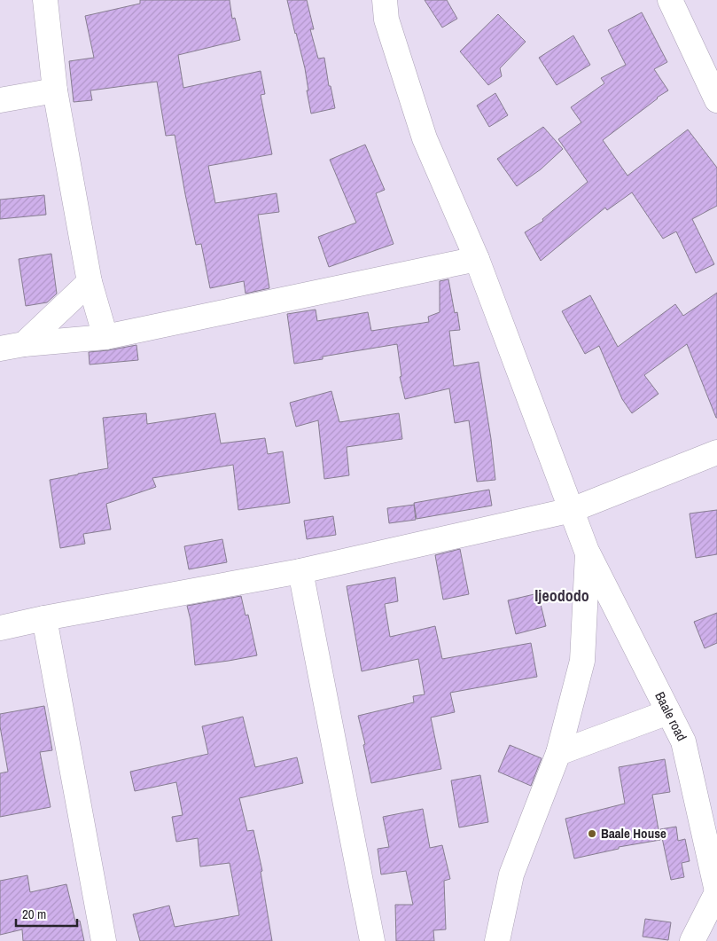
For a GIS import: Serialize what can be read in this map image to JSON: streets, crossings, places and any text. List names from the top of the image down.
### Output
{
  "streets": {
    "street": ["Baale road"]
  },
  "districts": ["Ijeododo"],
  "places": ["Baale House"],
  "scale_bar": "20 m"
}
